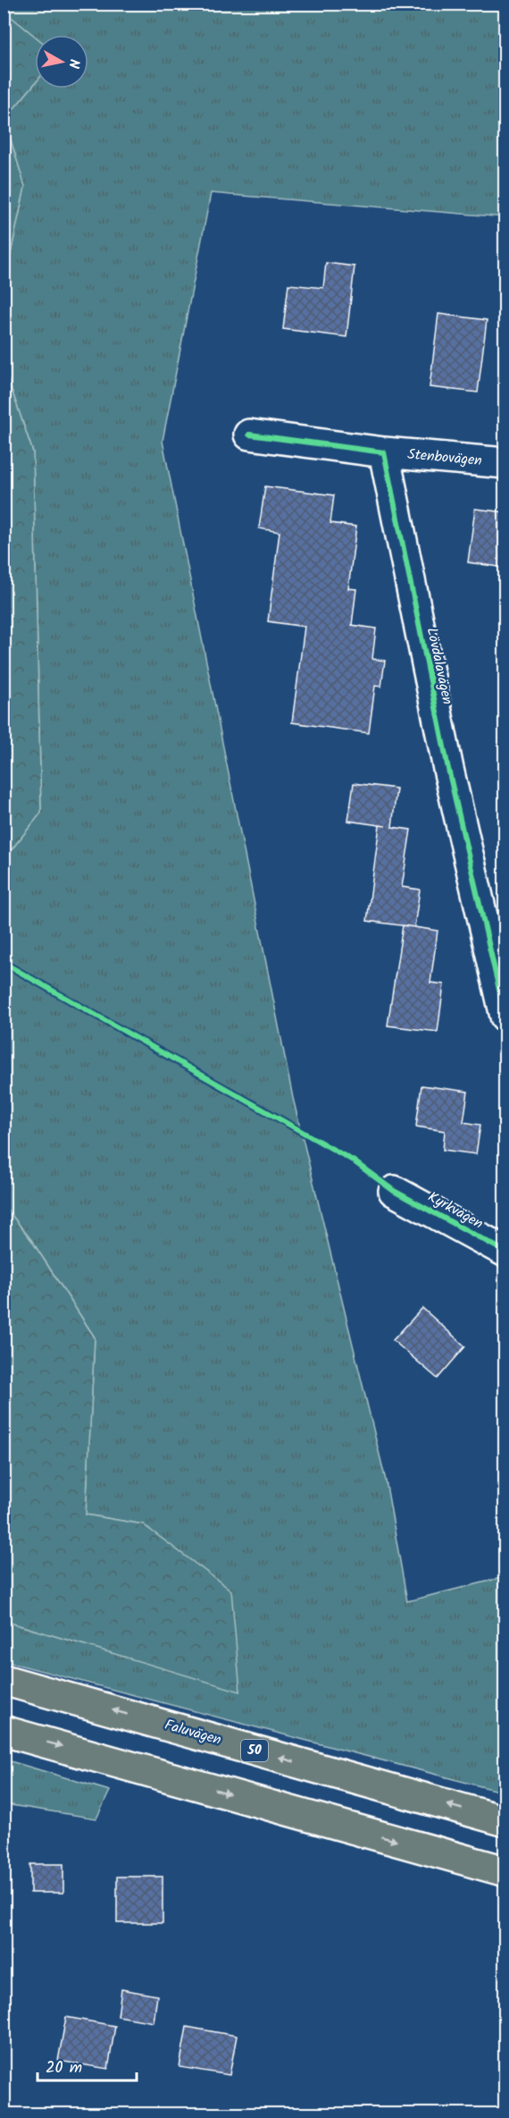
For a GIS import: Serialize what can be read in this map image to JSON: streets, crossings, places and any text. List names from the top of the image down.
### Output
{
  "streets": {
    "highway": ["Faluvägen", "50"],
    "street": ["Stenbovägen", "Lövdalavägen", "Kyrkvägen"]
  },
  "crossings": [
    ["Stenbovägen", "Lövdalavägen"]
  ],
  "scale_bar": "20 m",
  "north": "right"
}
